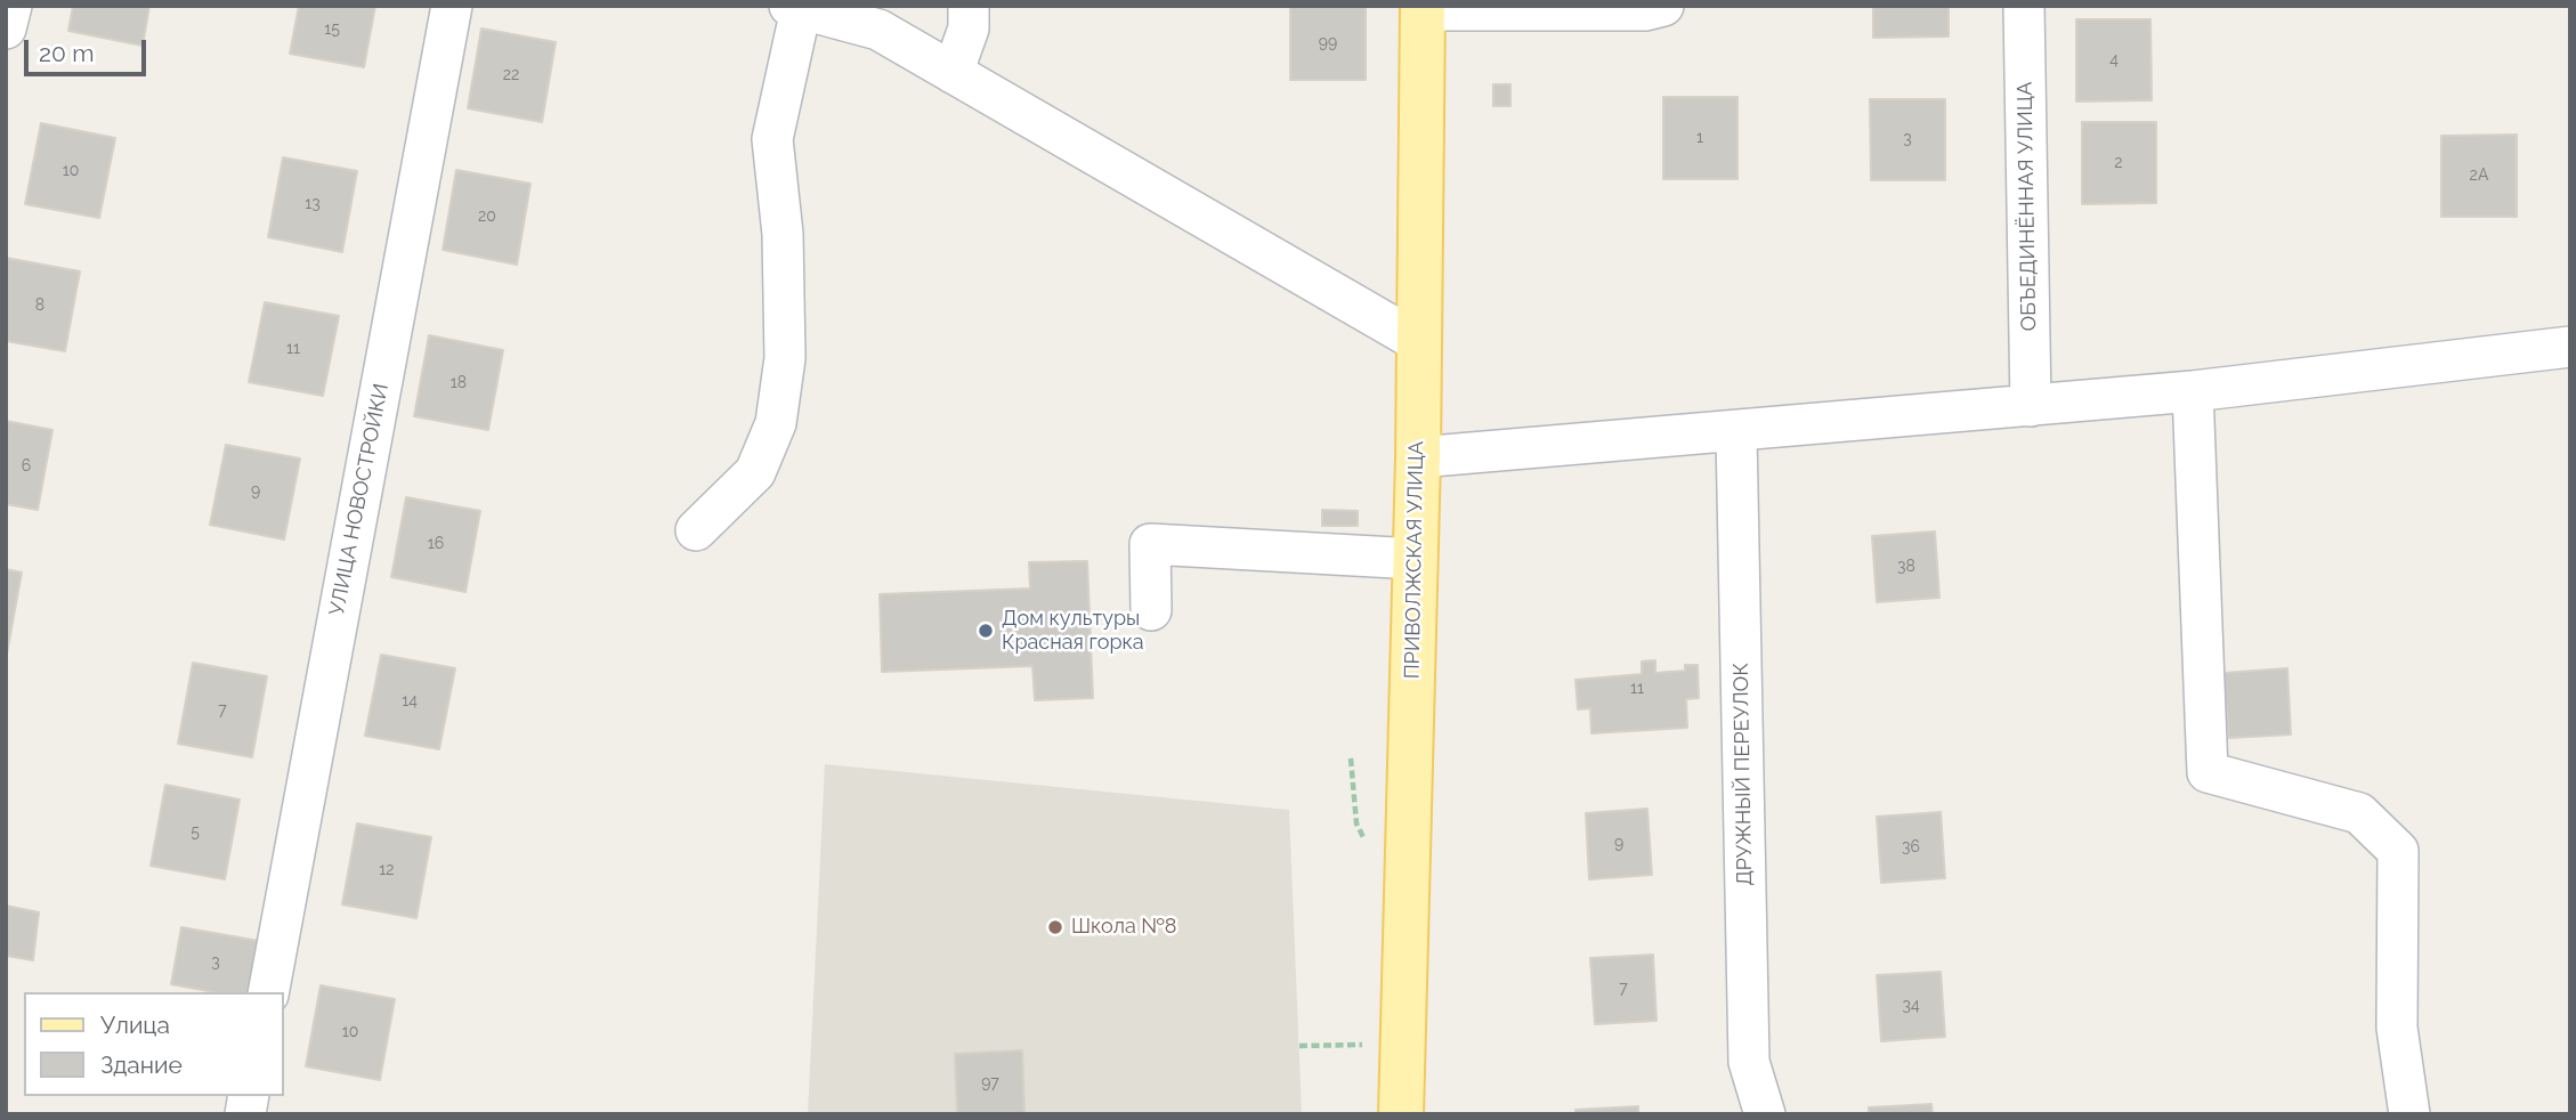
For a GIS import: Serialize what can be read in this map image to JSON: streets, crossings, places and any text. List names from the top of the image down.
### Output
{
  "streets": {
    "main road": ["ПРИВОЛЖСКАЯ УЛИЦА"],
    "street": ["ОБЪЕДИНЁННАЯ УЛИЦА", "УЛИЦА НОВОСТРОЙКИ", "ДРУЖНЫЙ ПЕРЕУЛОК"]
  },
  "places": ["Дом культуры Красная горка", "Школа №8"],
  "house_numbers": [
    "15",
    "99",
    "4",
    "22",
    "1",
    "3",
    "2",
    "10",
    "2А",
    "13",
    "20",
    "8",
    "11",
    "18",
    "6",
    "9",
    "16",
    "38",
    "11",
    "14",
    "7",
    "5",
    "9",
    "36",
    "12",
    "3",
    "7",
    "34",
    "10",
    "97"
  ],
  "legend": ["Улица", "Здание"],
  "scale_bar": "20 m"
}
